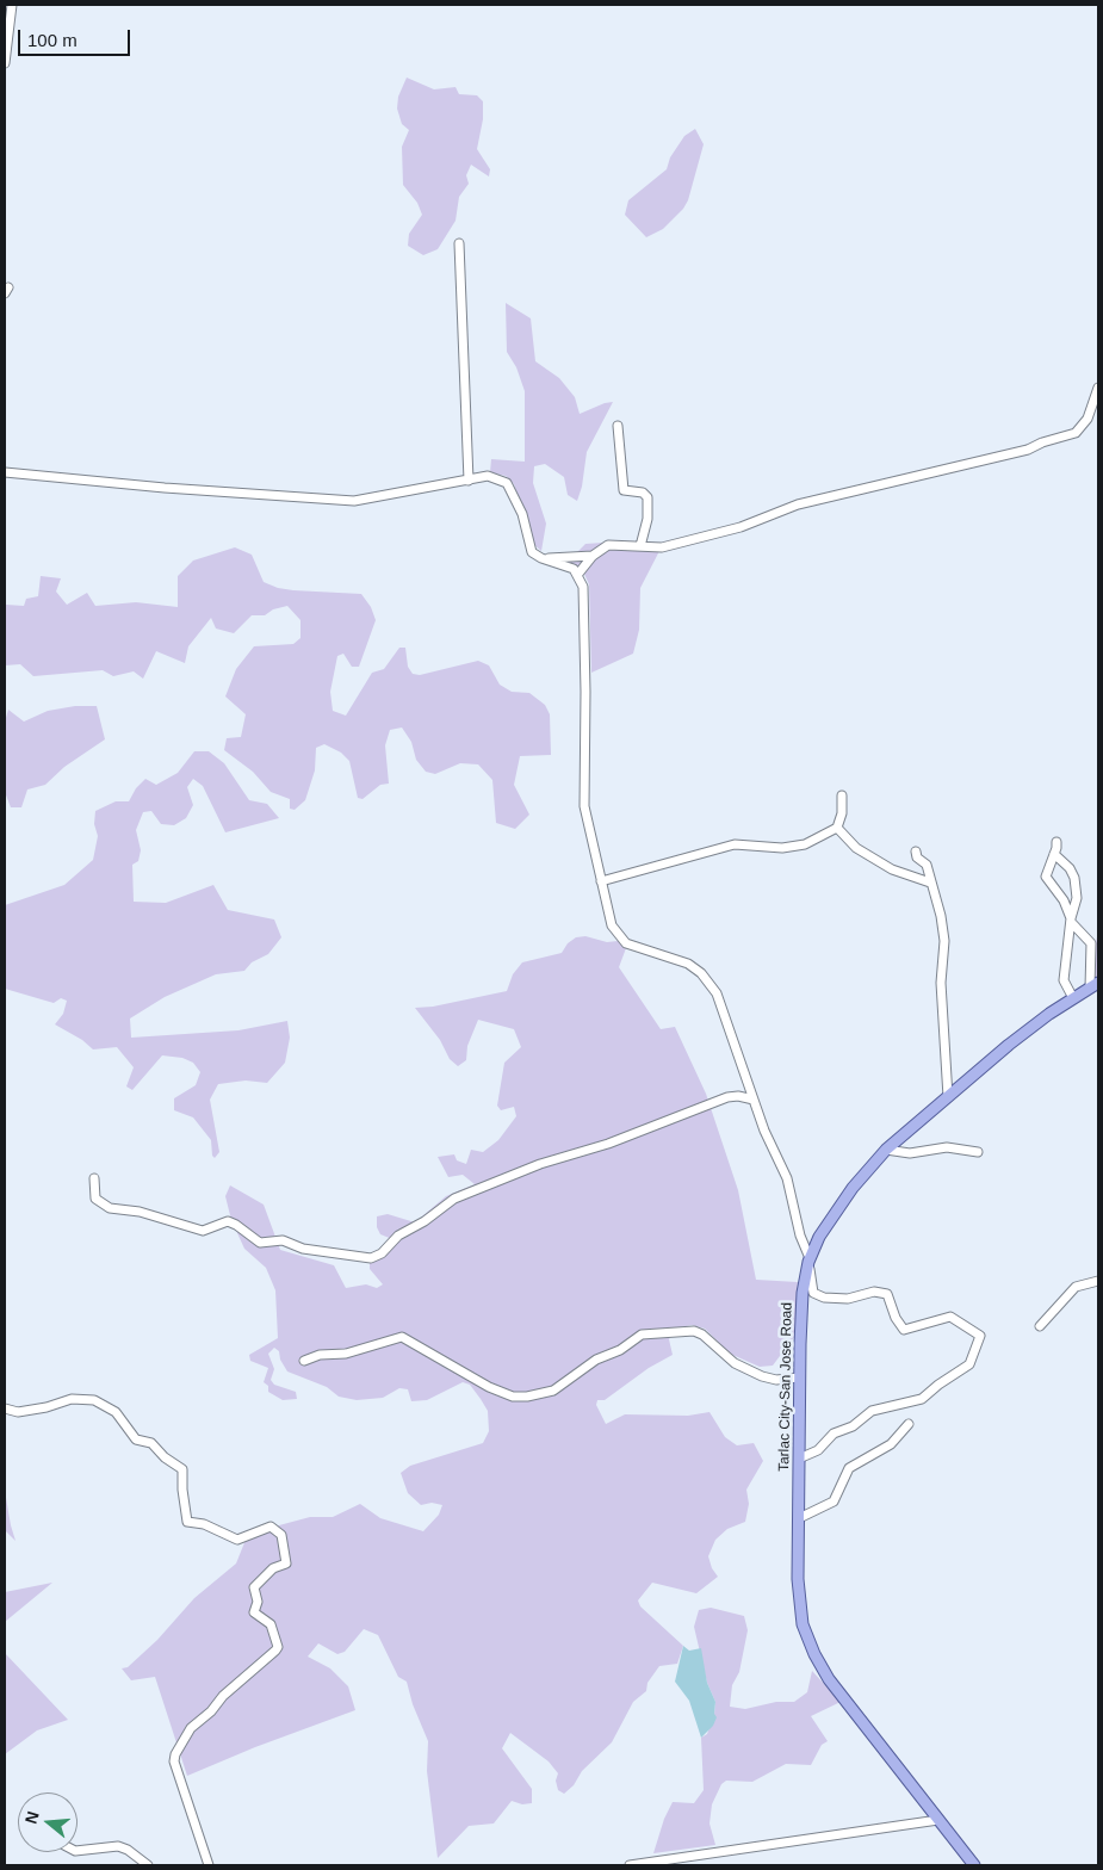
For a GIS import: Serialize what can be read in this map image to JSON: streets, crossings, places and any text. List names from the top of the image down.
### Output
{
  "streets": {
    "main road": ["Tarlac City-San Jose Road"]
  },
  "scale_bar": "100 m",
  "north": "left"
}
